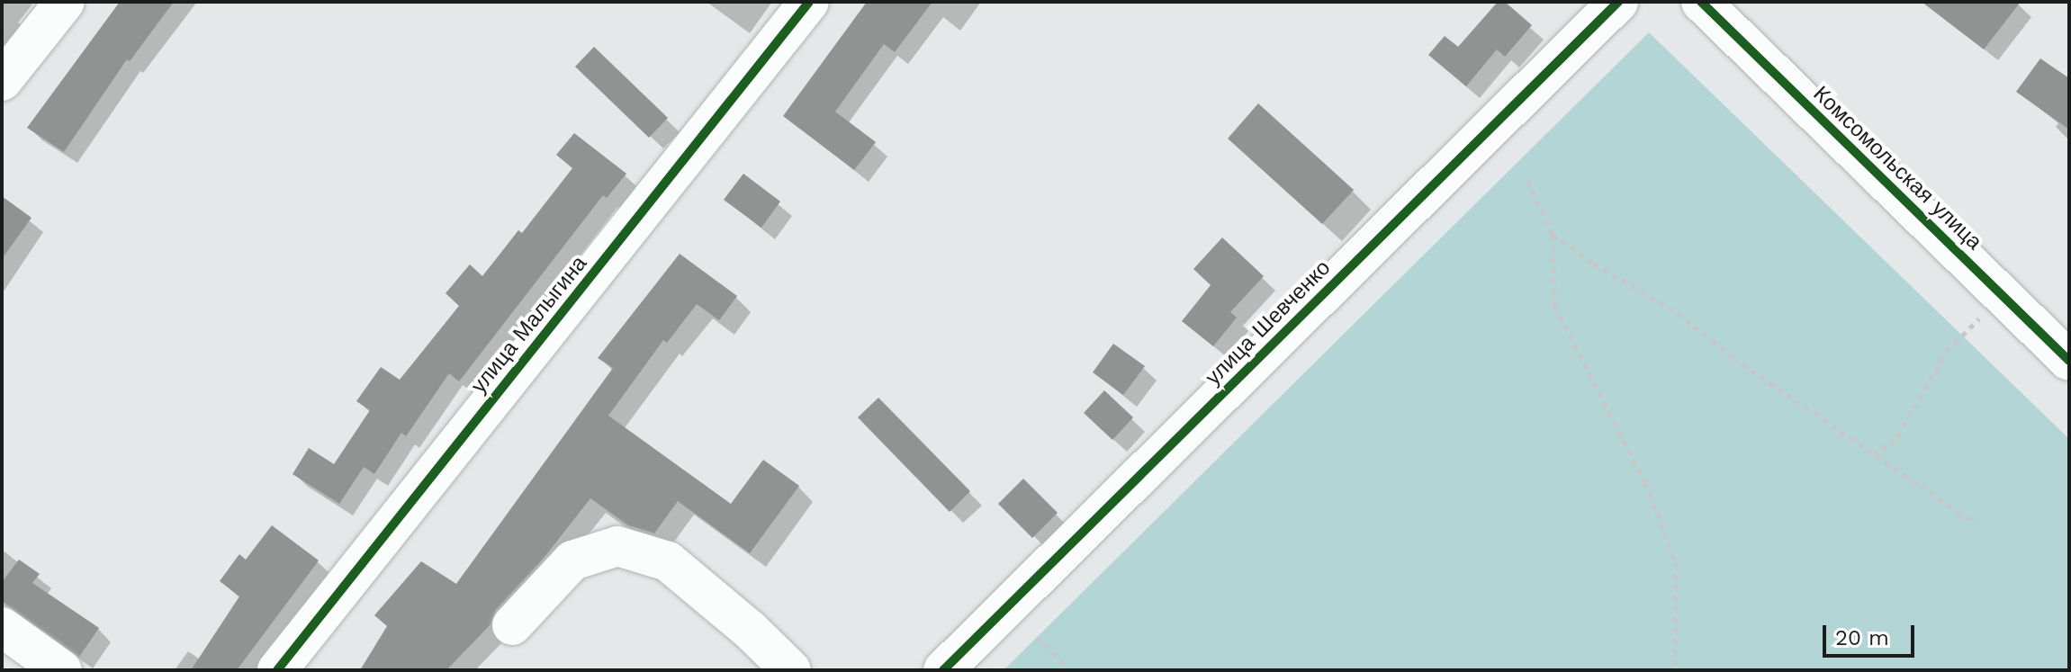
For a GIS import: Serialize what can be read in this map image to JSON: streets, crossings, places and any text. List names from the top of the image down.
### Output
{
  "streets": {
    "street": ["Комсомольская улица", "улица Шевченко", "улица Малыгина"]
  },
  "scale_bar": "20 m"
}
